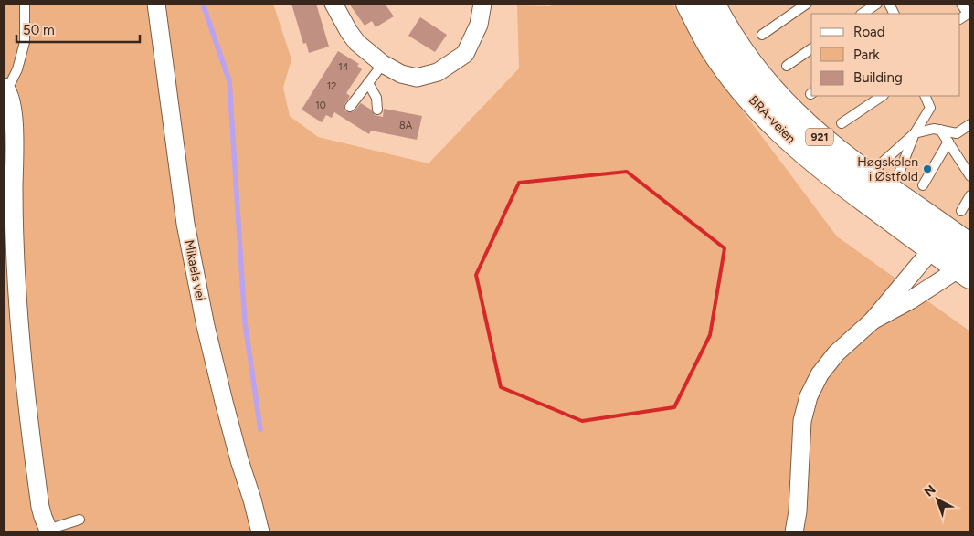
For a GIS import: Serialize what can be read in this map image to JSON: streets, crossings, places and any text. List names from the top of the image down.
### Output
{
  "streets": {
    "main road": ["BRA-veien", "921"],
    "street": ["Mikaels vei"]
  },
  "places": ["Høgskolen i Østfold"],
  "house_numbers": [
    "14",
    "12",
    "10",
    "8A"
  ],
  "legend": ["Road", "Park", "Building"],
  "scale_bar": "50 m",
  "north": "top left"
}
